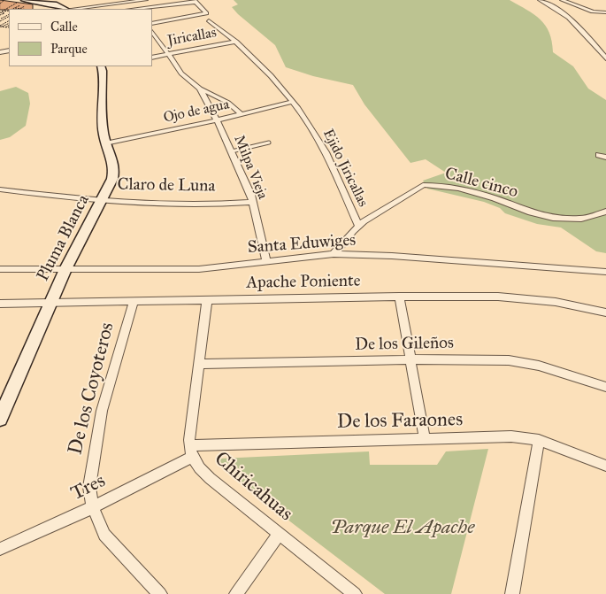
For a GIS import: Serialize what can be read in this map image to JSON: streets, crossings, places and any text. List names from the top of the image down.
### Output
{
  "streets": {
    "street": [
      "Jiricallas",
      "Ojo de agua",
      "Milpa Vieja",
      "Ejido Jiricallas",
      "Calle cinco",
      "Claro de Luna",
      "Pluma Blanca",
      "Santa Eduwiges",
      "Apache Poniente",
      "De los Gileños",
      "De los Coyoteros",
      "De los Faraones",
      "Chiricahuas",
      "Tres"
    ]
  },
  "crossings": [
    ["Jiricallas", "Milpa Vieja"],
    ["Jiricallas", "Ejido Jiricallas"],
    ["Ojo de agua", "Milpa Vieja"],
    ["Ojo de agua", "Ejido Jiricallas"],
    ["Ojo de agua", "Pluma Blanca"],
    ["Milpa Vieja", "Claro de Luna"],
    ["Milpa Vieja", "Santa Eduwiges"],
    ["Ejido Jiricallas", "Calle cinco"],
    ["Ejido Jiricallas", "Santa Eduwiges"],
    ["Claro de Luna", "Pluma Blanca"],
    ["Pluma Blanca", "Santa Eduwiges"],
    ["Pluma Blanca", "Apache Poniente"],
    ["Apache Poniente", "De los Coyoteros"],
    ["De los Coyoteros", "Tres"],
    ["De los Faraones", "Chiricahuas"],
    ["De los Faraones", "Tres"],
    ["Chiricahuas", "Tres"]
  ],
  "parks": ["Parque El Apache"],
  "legend": ["Calle", "Parque"]
}
